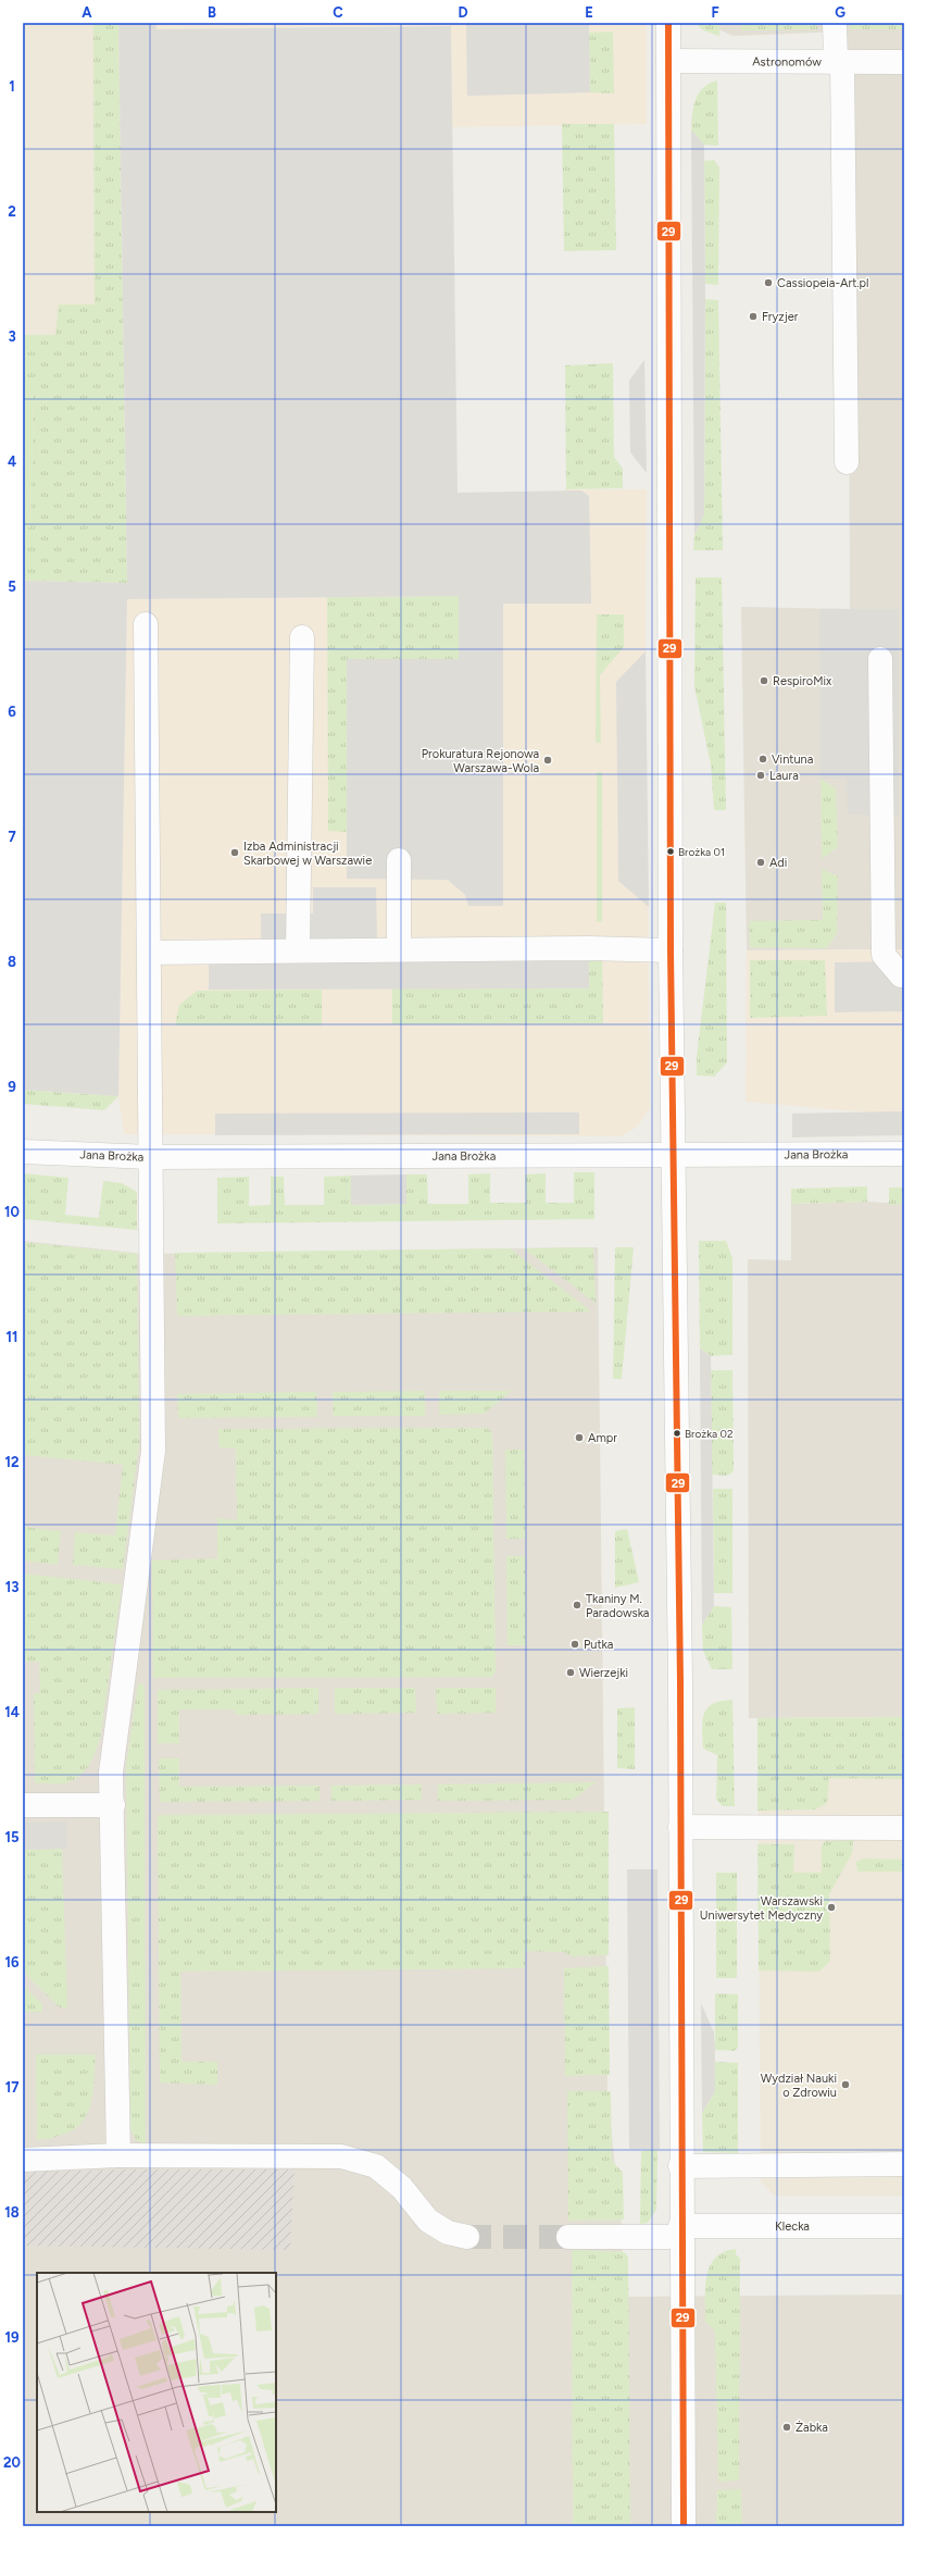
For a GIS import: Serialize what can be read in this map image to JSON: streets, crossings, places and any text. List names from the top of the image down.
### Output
{
  "streets": {
    "street": ["Astronomów", "Jana Brożka", "Klecka"]
  },
  "places": [
    "Cassiopeia-Art.pl",
    "Fryzjer",
    "RespiroMix",
    "Vintuna",
    "Prokuratura Rejonowa Warszawa-Wola",
    "Laura",
    "Brożka 01",
    "Izba Administracji Skarbowej w Warszawie",
    "Adi",
    "Brożka 02",
    "Ampr",
    "Tkaniny M. Paradowska",
    "Putka",
    "Wierzejki",
    "Warszawski Uniwersytet Medyczny",
    "Wydział Nauki o Zdrowiu",
    "Żabka"
  ],
  "lines": ["transit line 29"],
  "grid": {
    "columns": [
      "A",
      "B",
      "C",
      "D",
      "E",
      "F",
      "G"
    ],
    "rows": [
      "1",
      "2",
      "3",
      "4",
      "5",
      "6",
      "7",
      "8",
      "9",
      "10",
      "11",
      "12",
      "13",
      "14",
      "15",
      "16",
      "17",
      "18",
      "19",
      "20"
    ]
  }
}
